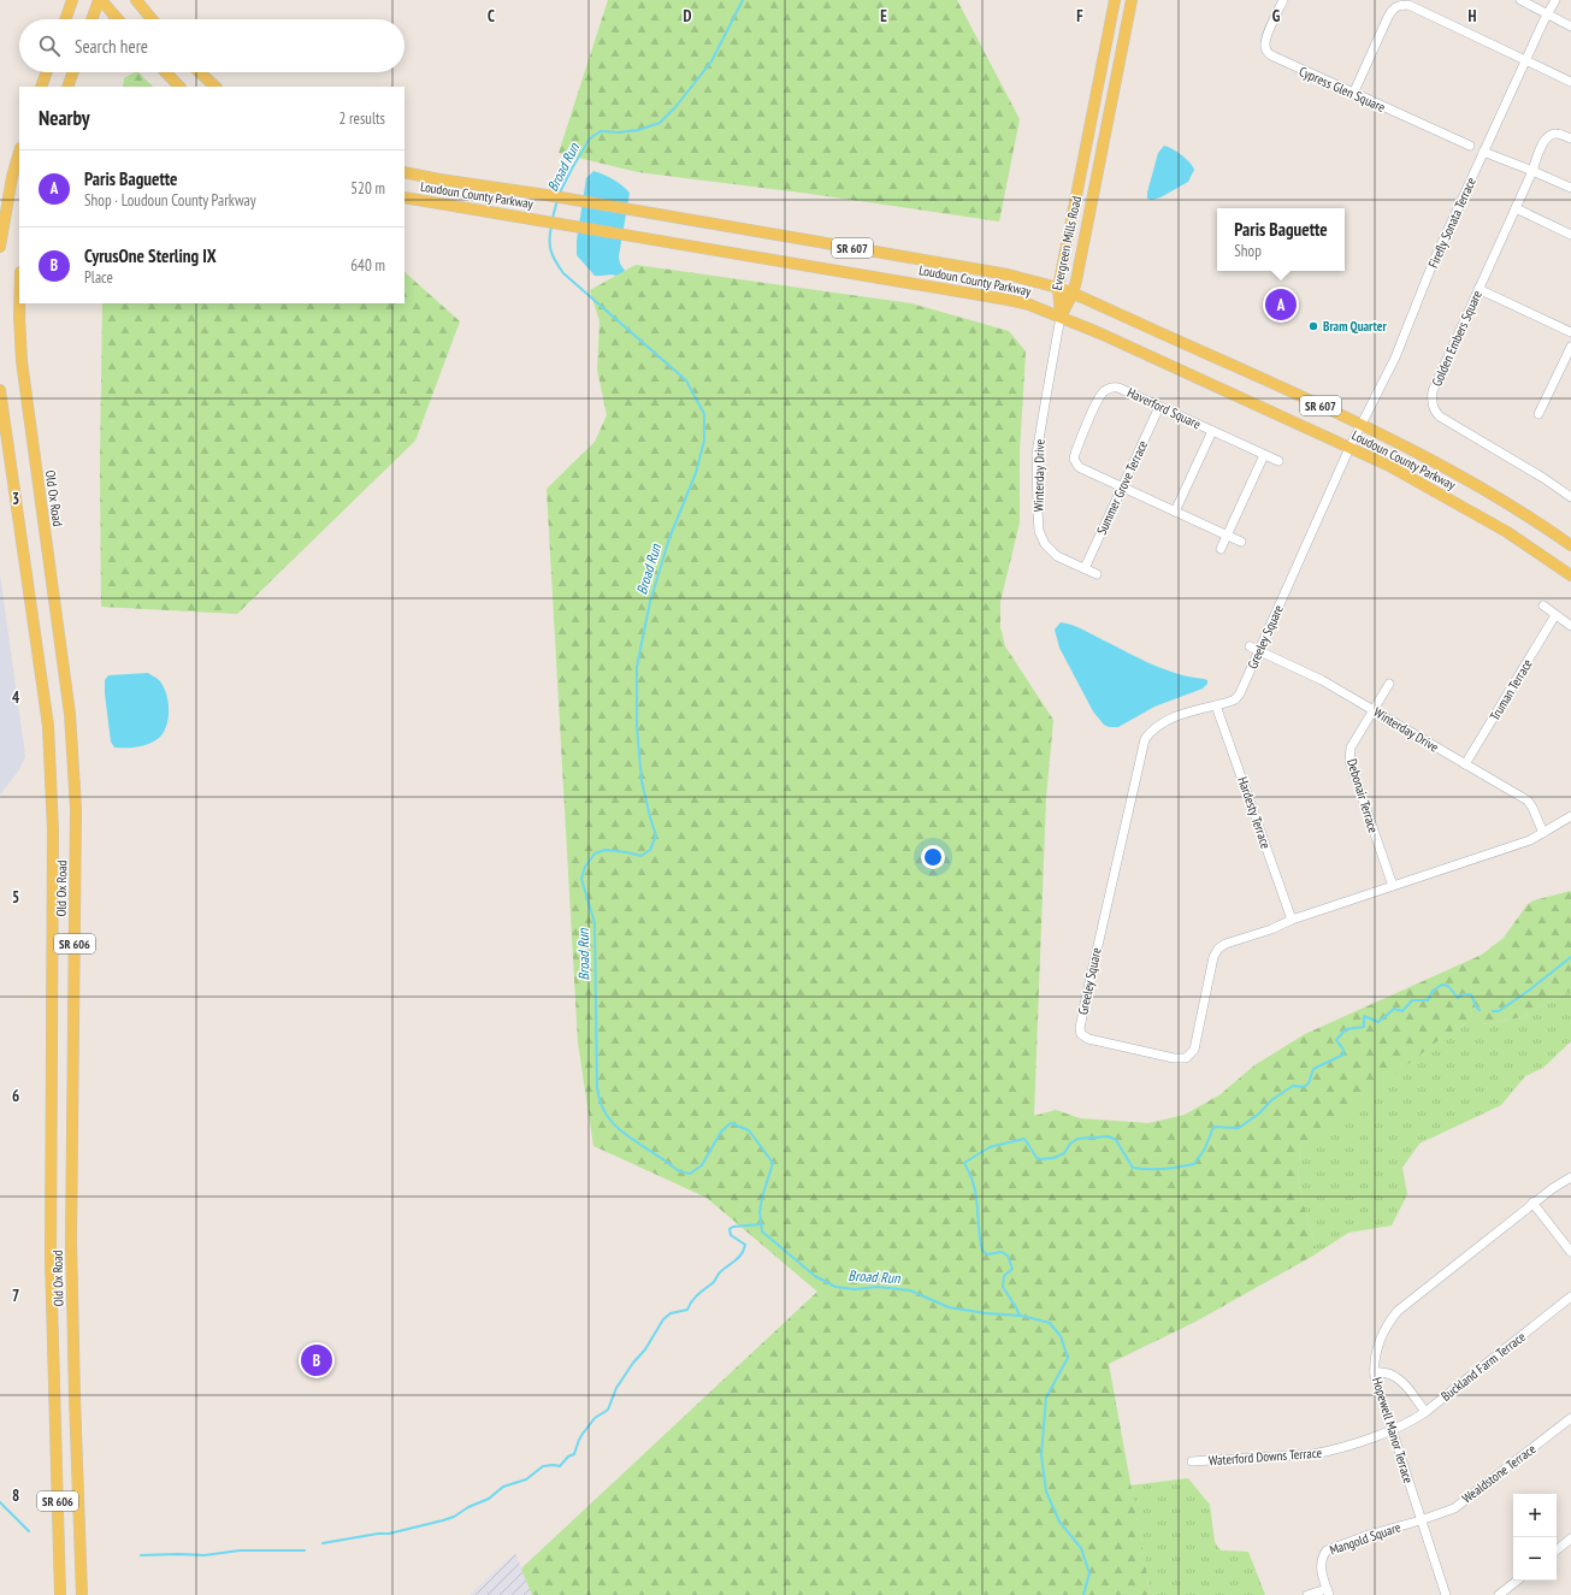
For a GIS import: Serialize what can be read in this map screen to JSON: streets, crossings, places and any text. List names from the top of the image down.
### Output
{
  "streets": {
    "main road": [
      "Loudoun County Parkway",
      "Evergreen Mills Road",
      "SR 607",
      "Old Ox Road",
      "SR 606"
    ],
    "street": [
      "Cypress Glen Square",
      "Firefly Sonata Terrace",
      "Golden Embers Square",
      "Haverford Square",
      "Winterday Drive",
      "Summer Grove Terrace",
      "Greeley Square",
      "Truman Terrace",
      "Debonair Terrace",
      "Hardesty Terrace",
      "Buckland Farm Terrace",
      "Hopewell Manor Terrace",
      "Waterford Downs Terrace",
      "Wealdstone Terrace",
      "Mangold Square"
    ]
  },
  "crossings": [
    ["Loudoun County Parkway", "Firefly Sonata Terrace"],
    ["Loudoun County Parkway", "Evergreen Mills Road"],
    ["Loudoun County Parkway", "Winterday Drive"],
    ["Loudoun County Parkway", "Greeley Square"],
    ["Firefly Sonata Terrace", "Greeley Square"],
    ["Evergreen Mills Road", "Winterday Drive"],
    ["Haverford Square", "Summer Grove Terrace"],
    ["Winterday Drive", "Summer Grove Terrace"],
    ["Winterday Drive", "Greeley Square"],
    ["Winterday Drive", "Truman Terrace"],
    ["Winterday Drive", "Debonair Terrace"],
    ["Greeley Square", "Debonair Terrace"],
    ["Greeley Square", "Hardesty Terrace"],
    ["Buckland Farm Terrace", "Hopewell Manor Terrace"],
    ["Buckland Farm Terrace", "Waterford Downs Terrace"],
    ["Hopewell Manor Terrace", "Waterford Downs Terrace"],
    ["Hopewell Manor Terrace", "Wealdstone Terrace"],
    ["Hopewell Manor Terrace", "Mangold Square"],
    ["Wealdstone Terrace", "Mangold Square"]
  ],
  "water": ["Broad Run"],
  "places": ["Bram Quarter"],
  "page": {
    "search": "Search here",
    "heading": ["Nearby", "2 results"],
    "list": [
      {
        "mark": "A",
        "name": "Paris Baguette",
        "note": "Shop · Loudoun County Parkway",
        "value": "520 m"
      },
      {
        "mark": "B",
        "name": "CyrusOne Sterling IX",
        "note": "Place",
        "value": "640 m"
      }
    ],
    "popup": ["Paris Baguette", "Shop"],
    "pins": ["A", "B"],
    "map_buttons": ["+", "−"]
  },
  "grid": {
    "columns": [
      "C",
      "D",
      "E",
      "F",
      "G",
      "H"
    ],
    "rows": [
      "3",
      "4",
      "5",
      "6",
      "7",
      "8"
    ]
  }
}
